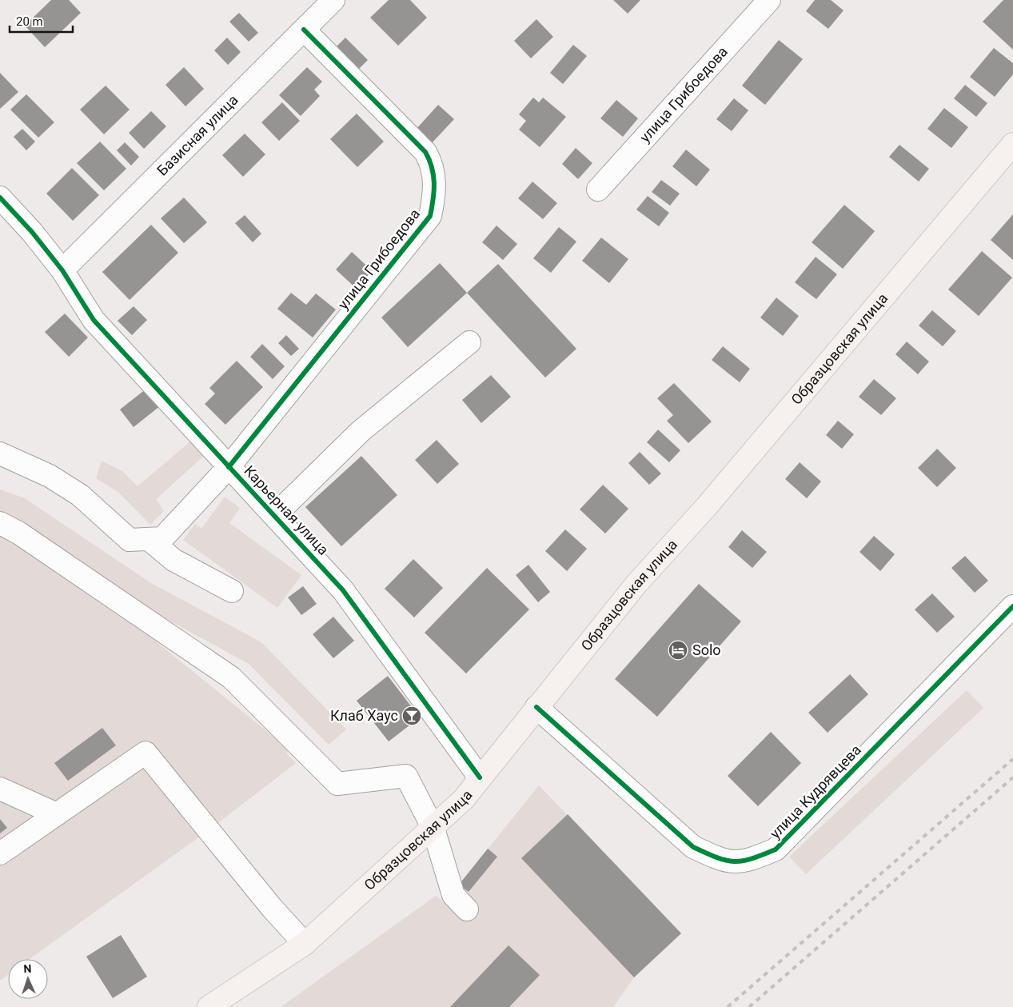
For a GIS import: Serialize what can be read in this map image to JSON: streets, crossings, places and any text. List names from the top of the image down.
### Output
{
  "streets": {
    "main road": ["Образцовская улица"],
    "street": [
      "улица Грибоедова",
      "Базисная улица",
      "Карьерная улица",
      "улица Кудрявцева"
    ]
  },
  "crossings": [
    ["улица Грибоедова", "Базисная улица"],
    ["улица Грибоедова", "Карьерная улица"],
    ["Базисная улица", "Карьерная улица"],
    ["Образцовская улица", "Карьерная улица"],
    ["Образцовская улица", "улица Кудрявцева"]
  ],
  "places": {
    "hotel": ["Solo"],
    "bar": ["Клаб Хаус"]
  },
  "scale_bar": "20 m",
  "north": "top"
}
